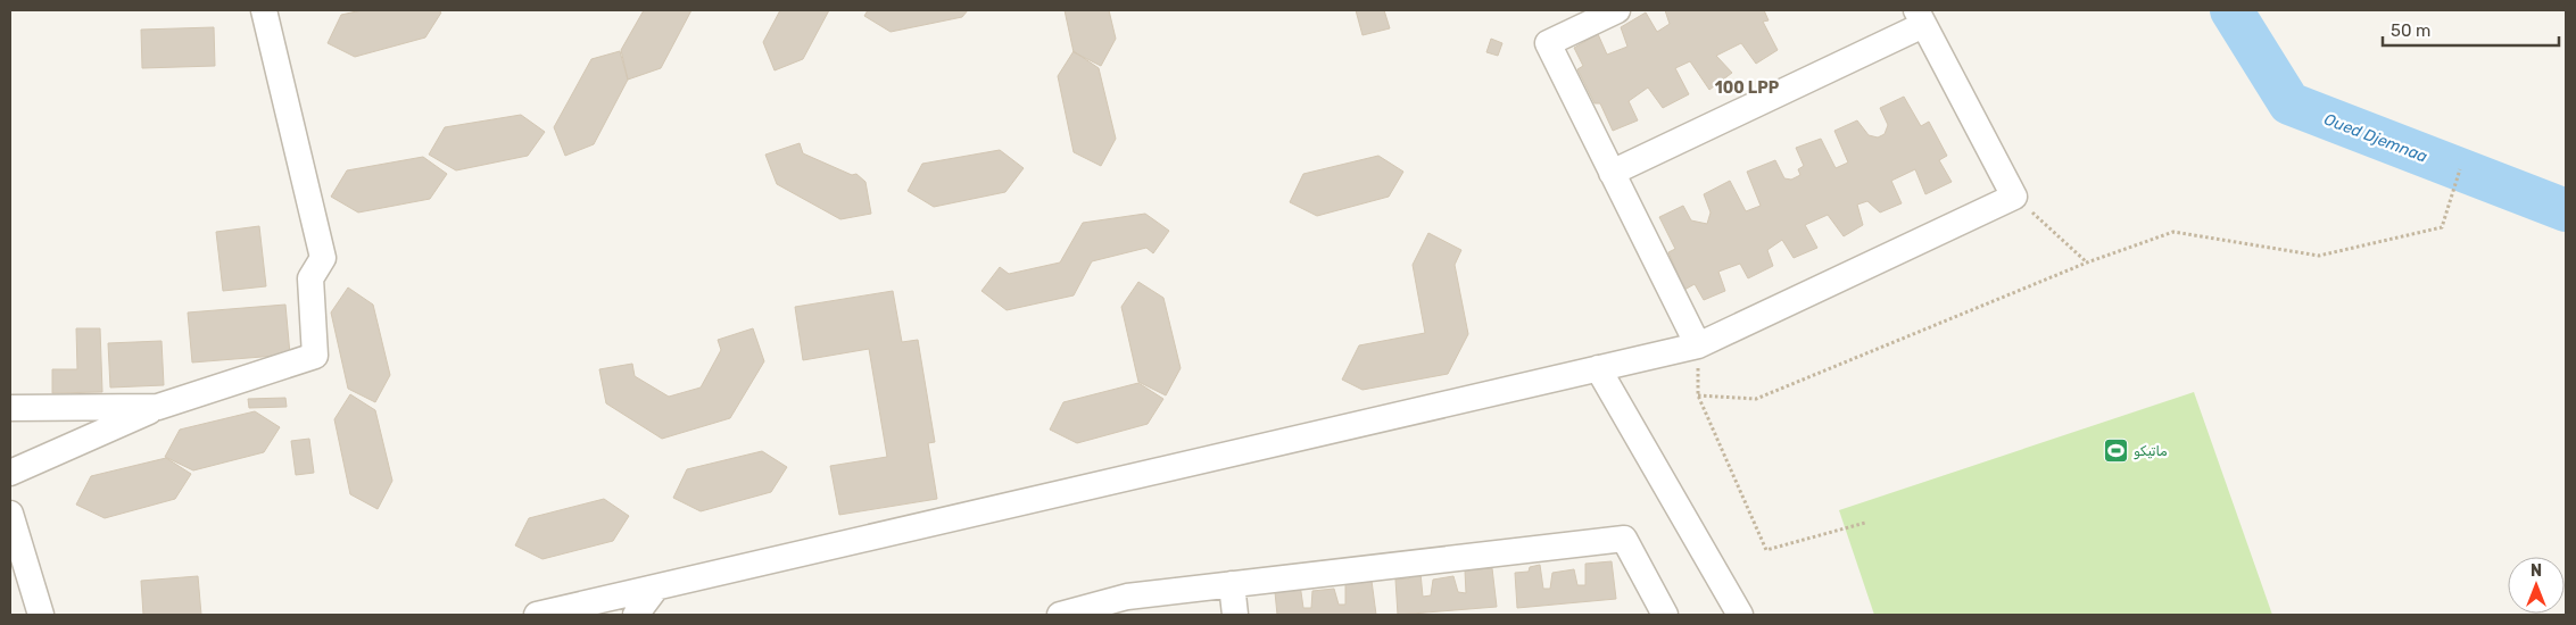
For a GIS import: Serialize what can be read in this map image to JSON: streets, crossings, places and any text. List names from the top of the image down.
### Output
{
  "districts": ["100 LPP"],
  "water": ["Oued Djemnaa"],
  "places": {
    "sports": ["ماتيكو"]
  },
  "scale_bar": "50 m",
  "north": "top"
}
